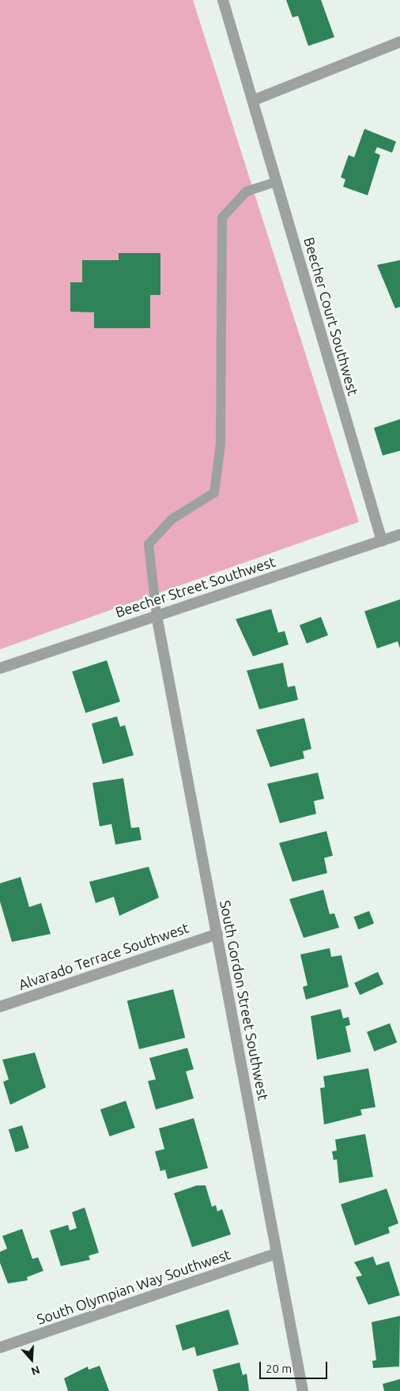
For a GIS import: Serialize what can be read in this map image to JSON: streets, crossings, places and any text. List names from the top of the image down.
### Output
{
  "streets": {
    "street": [
      "Beecher Court Southwest",
      "Beecher Street Southwest",
      "Alvarado Terrace Southwest",
      "South Gordon Street Southwest",
      "South Olympian Way Southwest"
    ]
  },
  "crossings": [
    ["Beecher Court Southwest", "Beecher Street Southwest"],
    ["Beecher Street Southwest", "South Gordon Street Southwest"],
    ["Alvarado Terrace Southwest", "South Gordon Street Southwest"],
    ["South Gordon Street Southwest", "South Olympian Way Southwest"]
  ],
  "scale_bar": "20 m",
  "north": "bottom"
}
